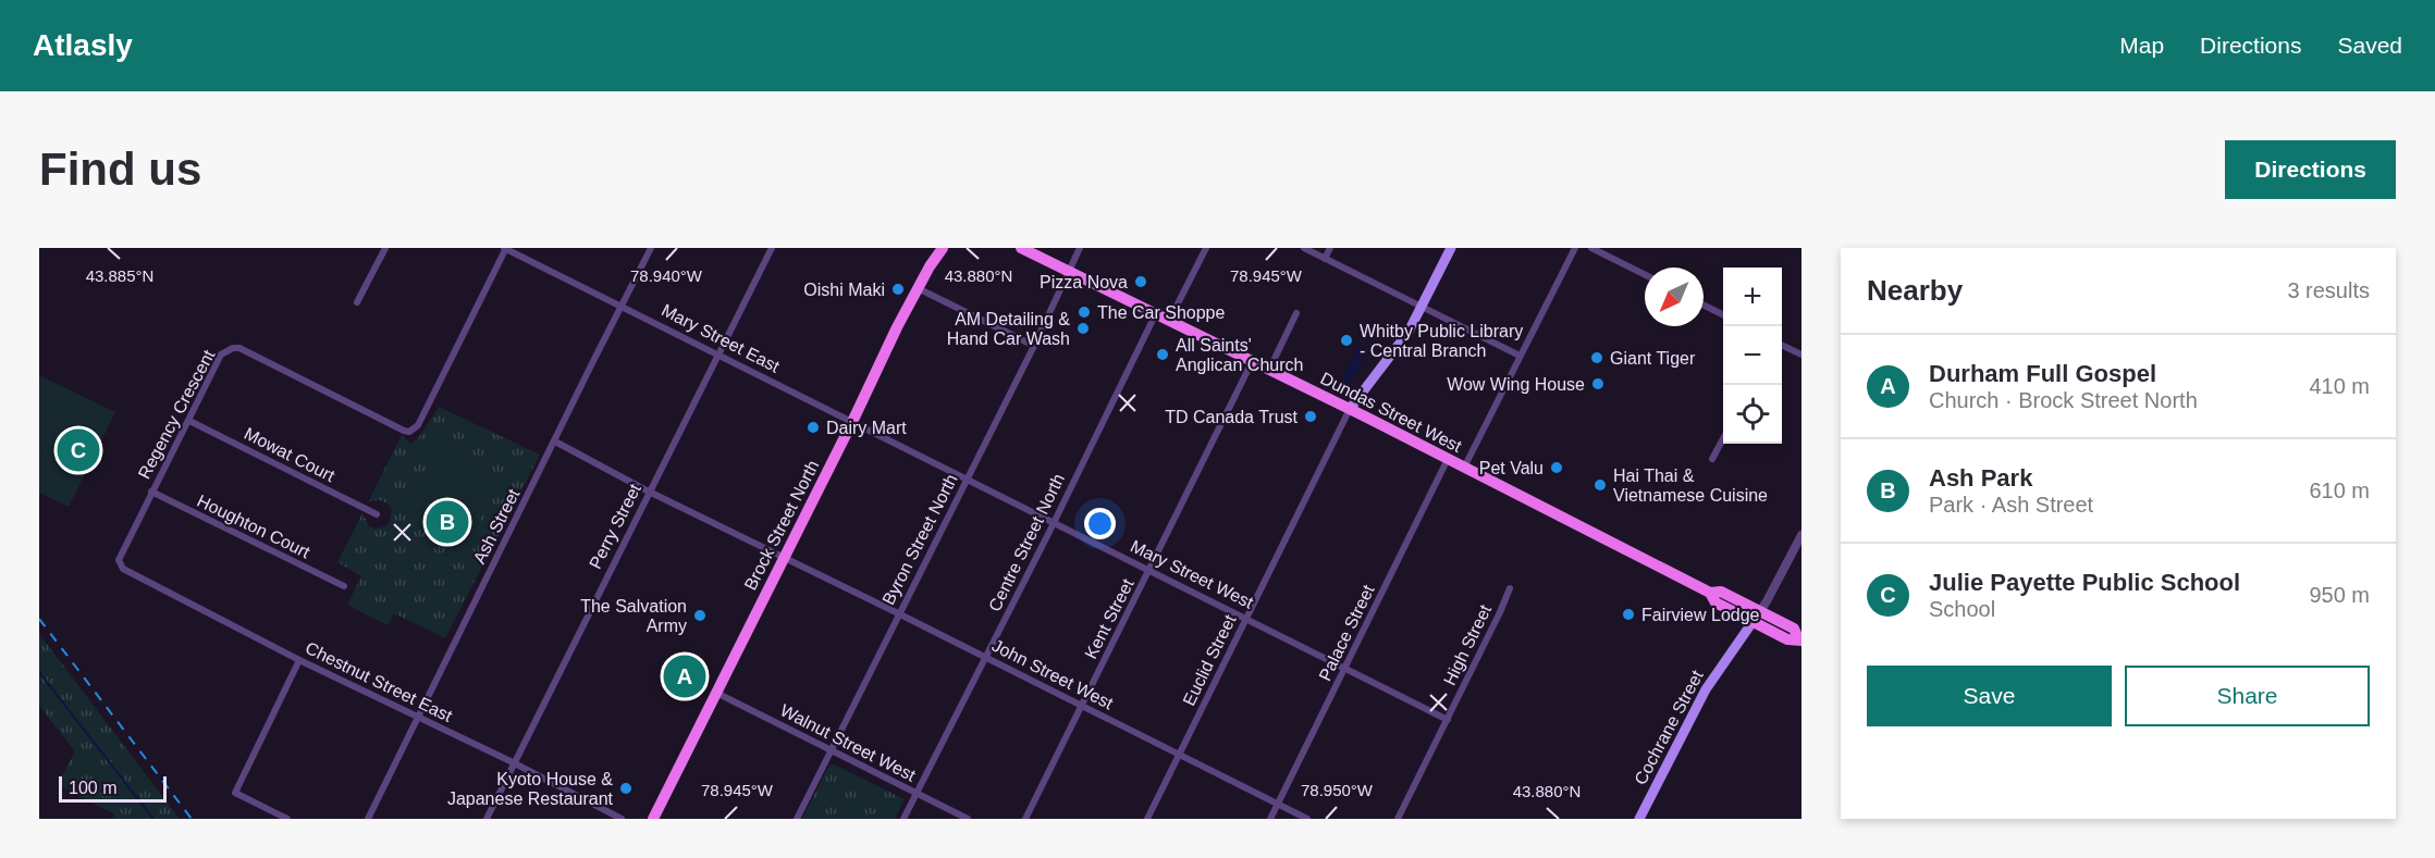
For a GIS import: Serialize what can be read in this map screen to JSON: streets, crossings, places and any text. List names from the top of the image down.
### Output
{
  "streets": {
    "main road": ["Dundas Street West", "Brock Street North", "Cochrane Street"],
    "street": [
      "Mary Street East",
      "Regency Crescent",
      "Mowat Court",
      "Houghton Court",
      "Ash Street",
      "Perry Street",
      "Byron Street North",
      "Centre Street North",
      "Mary Street West",
      "Kent Street",
      "Palace Street",
      "High Street",
      "Euclid Street",
      "John Street West",
      "Chestnut Street East",
      "Walnut Street West"
    ]
  },
  "crossings": [
    ["Mary Street East", "Regency Crescent"],
    ["Mary Street East", "Brock Street North"],
    ["Mary Street East", "Ash Street"],
    ["Mary Street East", "Perry Street"],
    ["Mary Street East", "Mary Street West"],
    ["Dundas Street West", "Byron Street North"],
    ["Dundas Street West", "Centre Street North"],
    ["Dundas Street West", "Kent Street"],
    ["Dundas Street West", "Palace Street"],
    ["Dundas Street West", "Euclid Street"],
    ["Dundas Street West", "Cochrane Street"],
    ["Regency Crescent", "Mowat Court"],
    ["Regency Crescent", "Houghton Court"],
    ["Regency Crescent", "Chestnut Street East"],
    ["Brock Street North", "Mary Street West"],
    ["Brock Street North", "John Street West"],
    ["Brock Street North", "Walnut Street West"],
    ["Ash Street", "John Street West"],
    ["Ash Street", "Chestnut Street East"],
    ["Perry Street", "John Street West"],
    ["Perry Street", "Chestnut Street East"],
    ["Byron Street North", "Mary Street West"],
    ["Byron Street North", "John Street West"],
    ["Byron Street North", "Walnut Street West"],
    ["Centre Street North", "Mary Street West"],
    ["Centre Street North", "John Street West"],
    ["Centre Street North", "Walnut Street West"],
    ["Mary Street West", "Kent Street"],
    ["Mary Street West", "Palace Street"],
    ["Mary Street West", "High Street"],
    ["Mary Street West", "Euclid Street"],
    ["Kent Street", "John Street West"],
    ["Palace Street", "John Street West"],
    ["Euclid Street", "John Street West"]
  ],
  "places": [
    "Pizza Nova",
    "Oishi Maki",
    "The Car Shoppe",
    "AM Detailing & Hand Car Wash",
    "Whitby Public Library - Central Branch",
    "All Saints' Anglican Church",
    "Giant Tiger",
    "Wow Wing House",
    "TD Canada Trust",
    "Dairy Mart",
    "Pet Valu",
    "Hai Thai & Vietnamese Cuisine",
    "Fairview Lodge",
    "The Salvation Army",
    "Kyoto House & Japanese Restaurant"
  ],
  "scale_bar": "100 m",
  "north": "bottom left",
  "page": {
    "header": "Atlasly",
    "nav": ["Map", "Directions", "Saved"],
    "buttons": [
      "Directions",
      ["Save", "Share"]
    ],
    "title": "Find us",
    "heading": ["Nearby", "3 results"],
    "map_buttons": ["+", "−"],
    "list": [
      {
        "mark": "A",
        "name": "Durham Full Gospel",
        "note": "Church · Brock Street North",
        "value": "410 m"
      },
      {
        "mark": "B",
        "name": "Ash Park",
        "note": "Park · Ash Street",
        "value": "610 m"
      },
      {
        "mark": "C",
        "name": "Julie Payette Public School",
        "note": "School",
        "value": "950 m"
      }
    ],
    "pins": ["C", "B", "A"],
    "scale": "100 m"
  },
  "coordinates": [
    "43.885°N",
    "43.880°N",
    "78.940°W",
    "78.945°W",
    "78.950°W"
  ]
}
